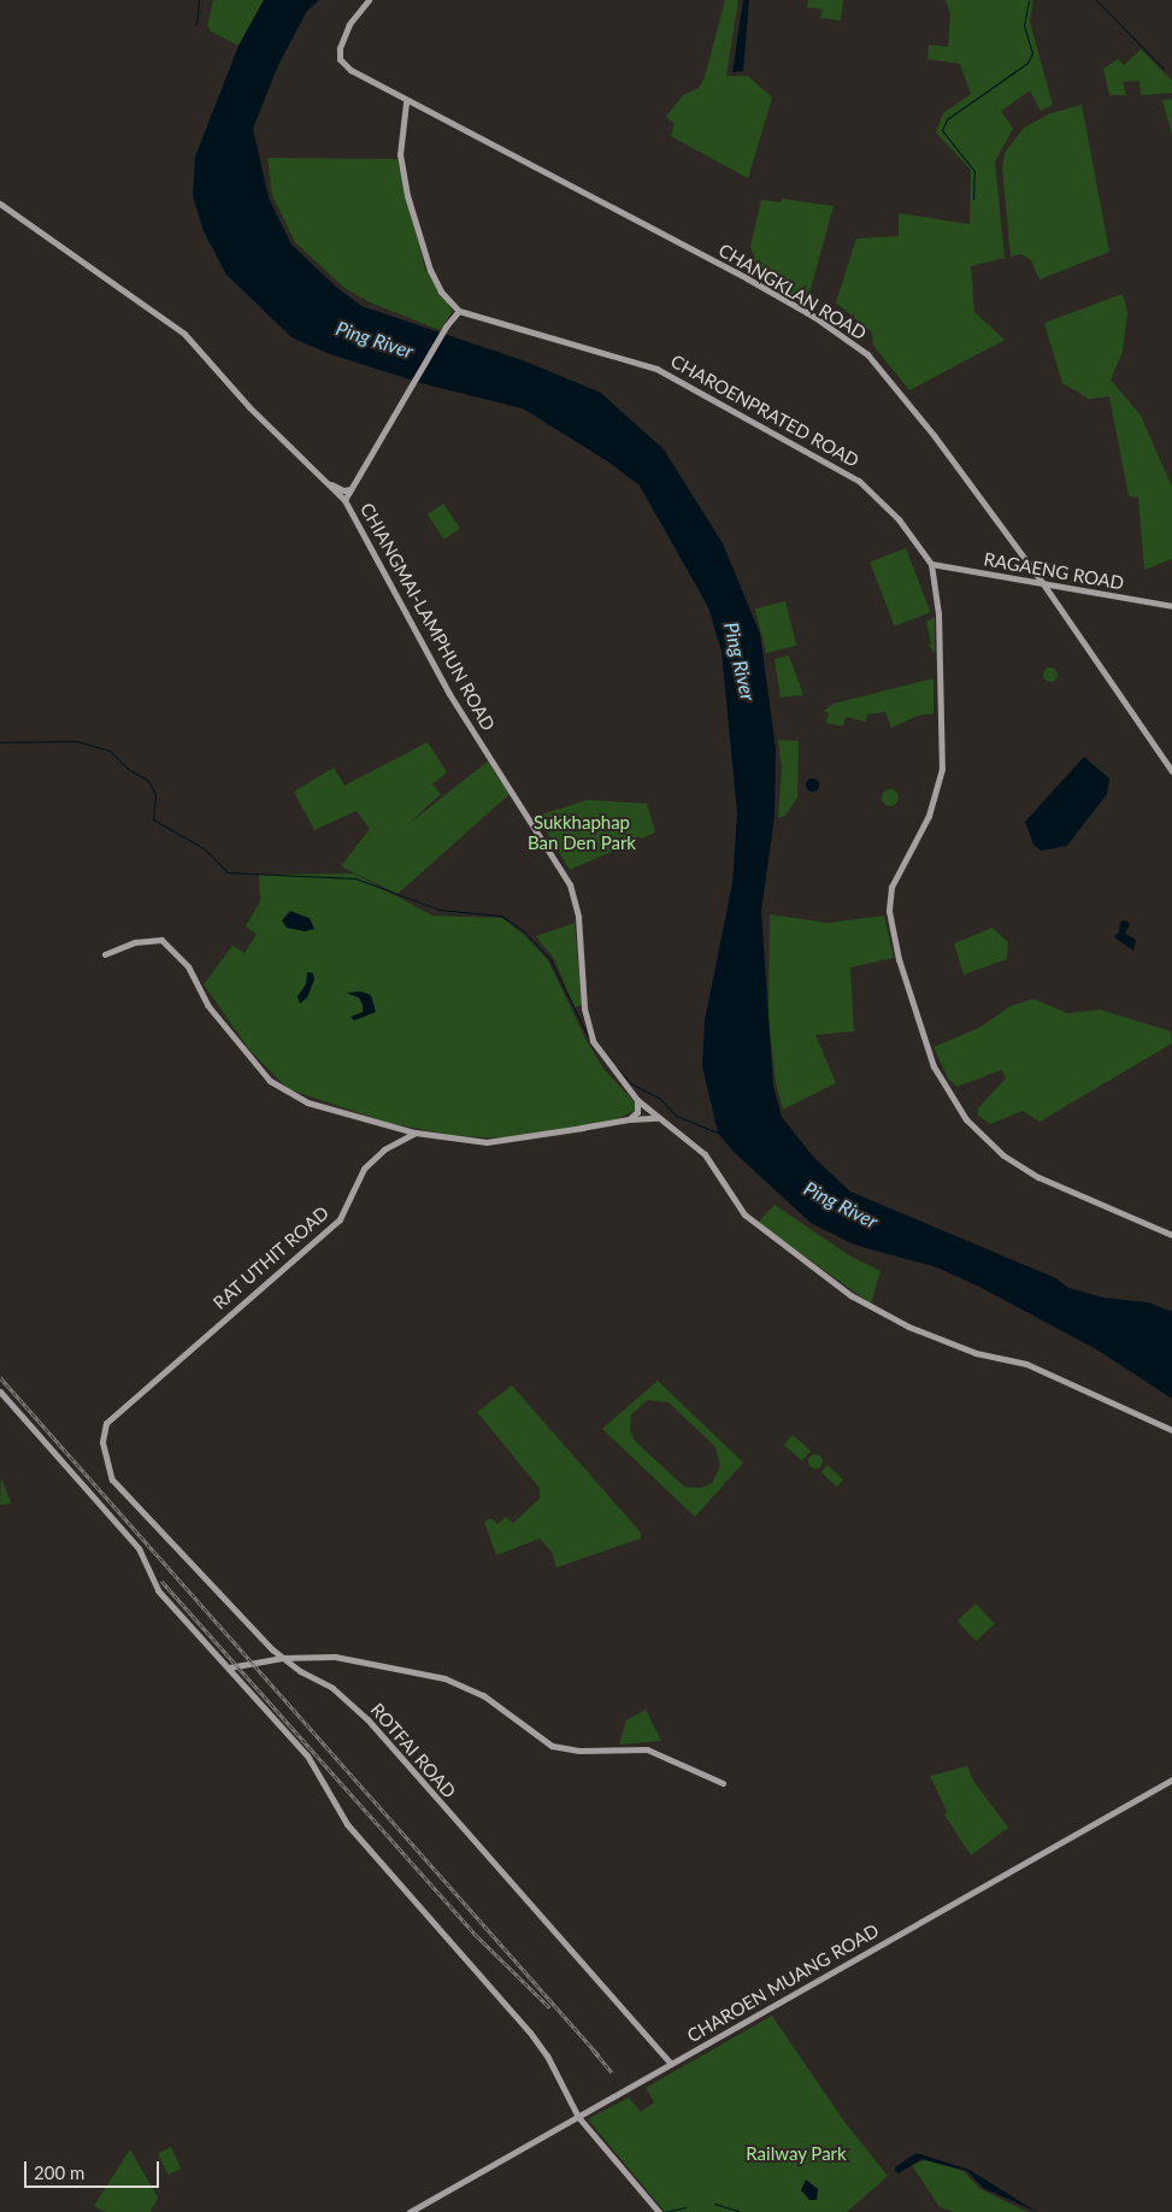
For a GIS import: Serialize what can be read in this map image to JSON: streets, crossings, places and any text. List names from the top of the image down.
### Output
{
  "streets": {
    "street": [
      "CHANGKLAN ROAD",
      "CHAROENPRATED ROAD",
      "RAGAENG ROAD",
      "CHIANGMAI-LAMPHUN ROAD",
      "RAT UTHIT ROAD",
      "ROTFAI ROAD",
      "CHAROEN MUANG ROAD"
    ]
  },
  "crossings": [
    ["CHANGKLAN ROAD", "RAGAENG ROAD"],
    ["CHAROENPRATED ROAD", "RAGAENG ROAD"],
    ["RAT UTHIT ROAD", "ROTFAI ROAD"],
    ["ROTFAI ROAD", "CHAROEN MUANG ROAD"]
  ],
  "water": ["Ping River"],
  "parks": ["Sukkhaphap Ban Den Park", "Railway Park"],
  "scale_bar": "200 m"
}
